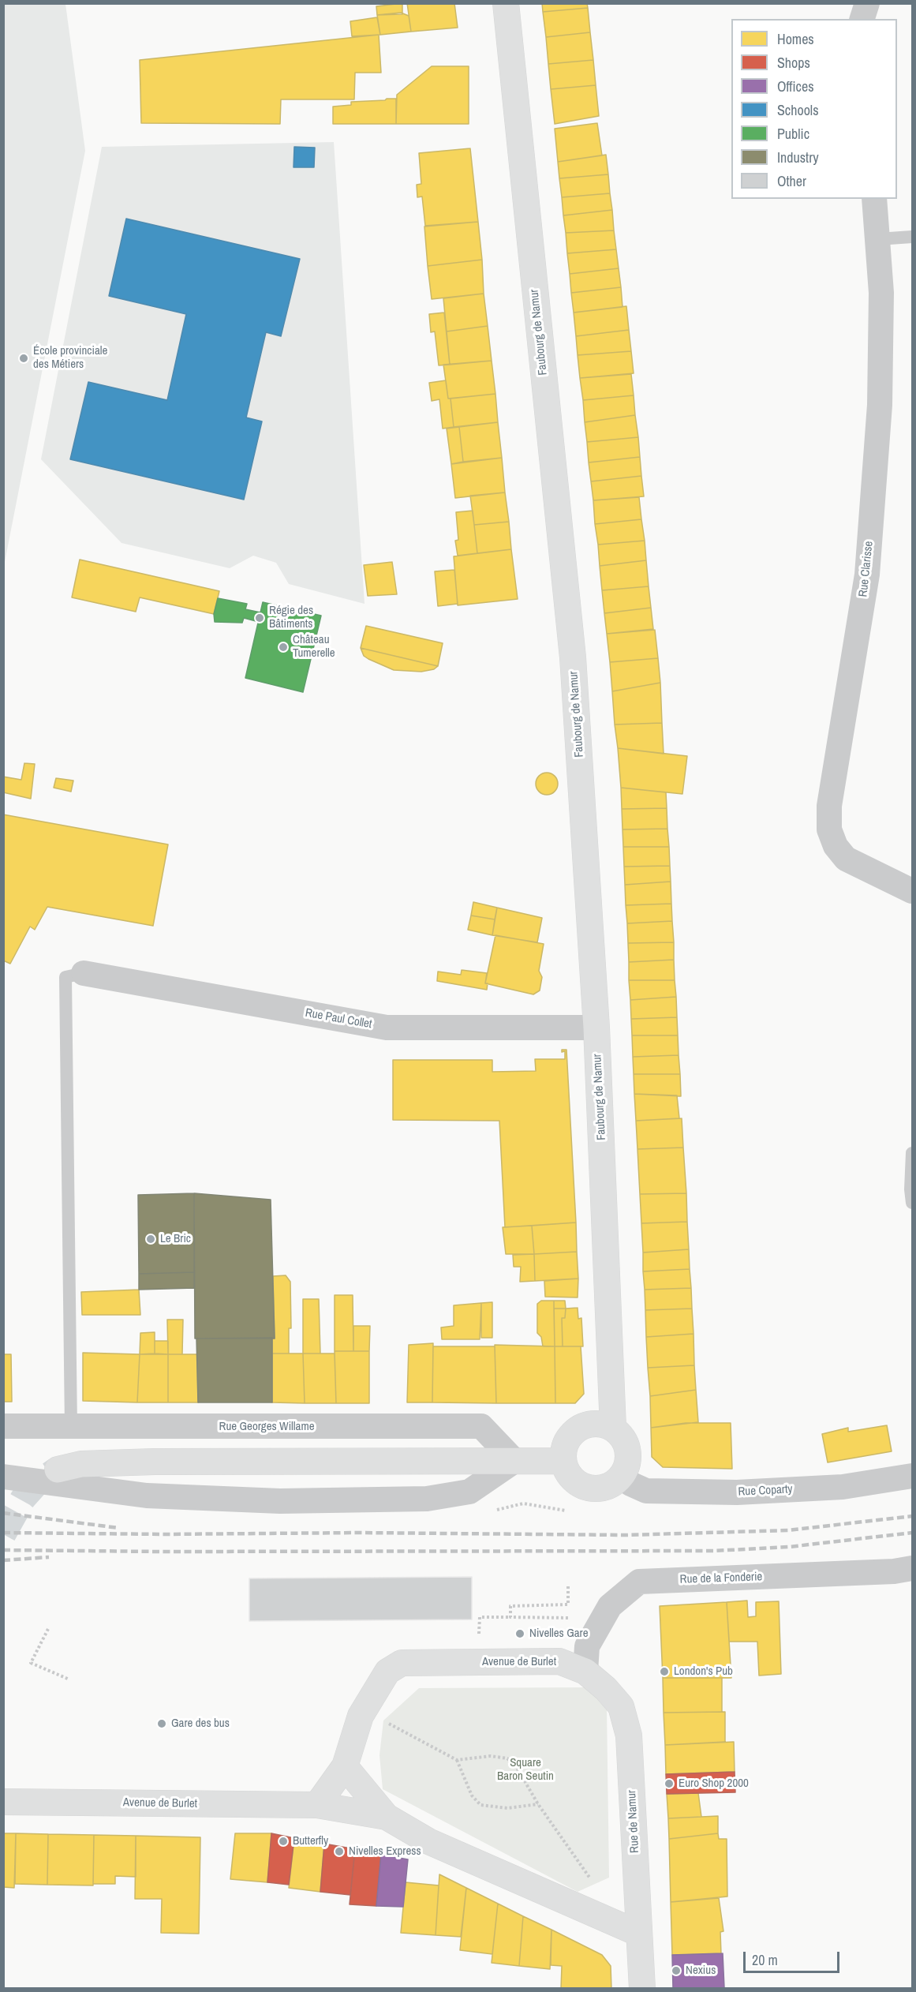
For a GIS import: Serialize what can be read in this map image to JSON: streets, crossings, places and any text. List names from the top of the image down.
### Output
{
  "streets": {
    "street": [
      "Faubourg de Namur",
      "Rue Clarisse",
      "Rue Paul Collet",
      "Rue Georges Willame",
      "Rue Coparty",
      "Rue de la Fonderie",
      "Avenue de Burlet",
      "Rue de Namur"
    ]
  },
  "crossings": [
    ["Faubourg de Namur", "Rue Paul Collet"],
    ["Faubourg de Namur", "Rue Coparty"],
    ["Rue de la Fonderie", "Avenue de Burlet"],
    ["Rue de la Fonderie", "Rue de Namur"],
    ["Avenue de Burlet", "Rue de Namur"]
  ],
  "parks": ["Square Baron Seutin"],
  "places": [
    "École provinciale des Métiers",
    "Régie des Bâtiments",
    "Château Tumerelle",
    "Le Bric",
    "Nivelles Gare",
    "London's Pub",
    "Gare des bus",
    "Euro Shop 2000",
    "Butterfly",
    "Nivelles Express",
    "Nexius"
  ],
  "legend": [
    "Homes",
    "Shops",
    "Offices",
    "Schools",
    "Public",
    "Industry",
    "Other"
  ],
  "scale_bar": "20 m"
}
